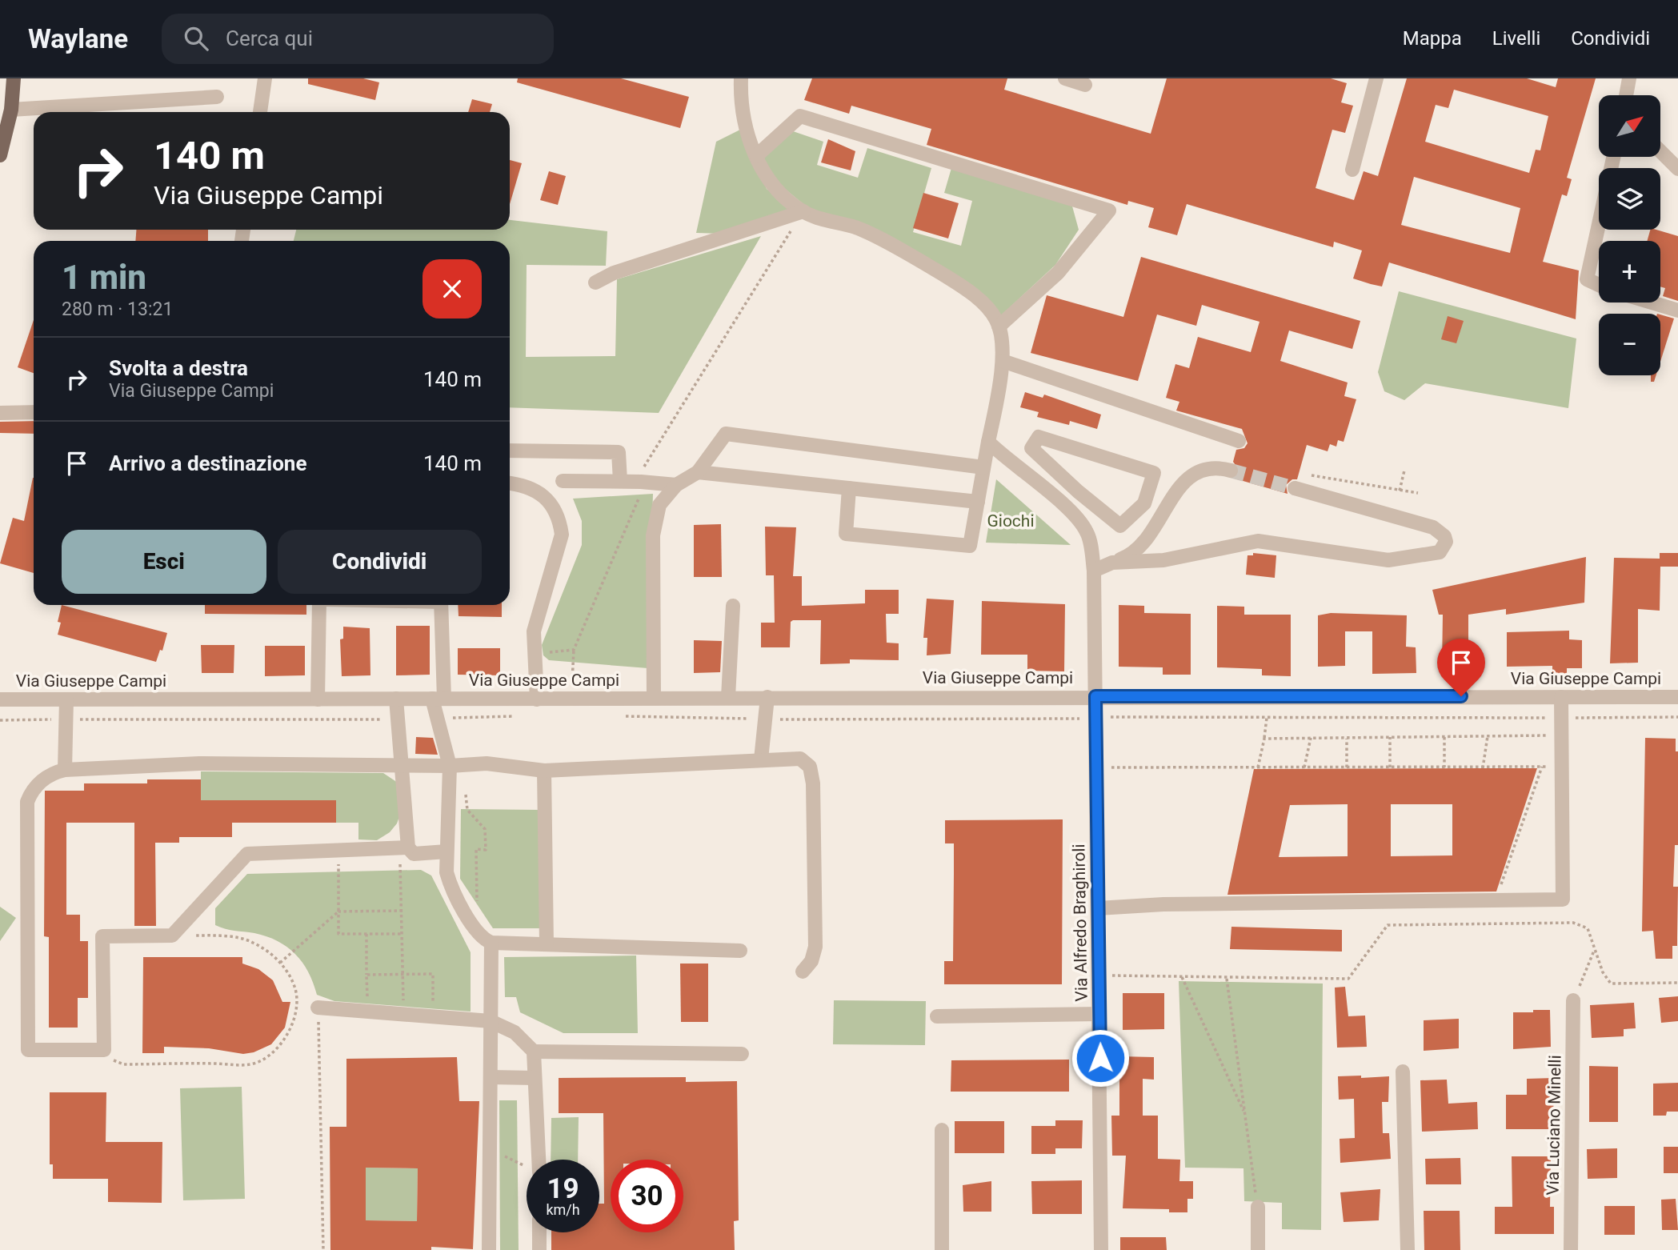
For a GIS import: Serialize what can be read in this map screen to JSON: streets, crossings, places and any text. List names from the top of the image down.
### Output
{
  "streets": {
    "street": ["Via Giuseppe Campi", "Via Alfredo Braghiroli", "Via Luciano Minelli"]
  },
  "crossings": [
    ["Via Giuseppe Campi", "Via Alfredo Braghiroli"]
  ],
  "parks": ["Giochi"],
  "north": "top right",
  "page": {
    "header": "Waylane",
    "search": "Cerca qui",
    "nav": ["Mappa", "Livelli", "Condividi"],
    "map_buttons": ["+", "−"],
    "turn": ["140 m", "Via Giuseppe Campi"],
    "heading": ["1 min", "280 m · 13:21"],
    "list": [
      {
        "name": "Svolta a destra",
        "note": "Via Giuseppe Campi",
        "value": "140 m"
      },
      {
        "name": "Arrivo a destinazione",
        "value": "140 m"
      }
    ],
    "buttons": ["Esci", "Condividi"],
    "speed": "19 km/h",
    "limit": "30"
  }
}
